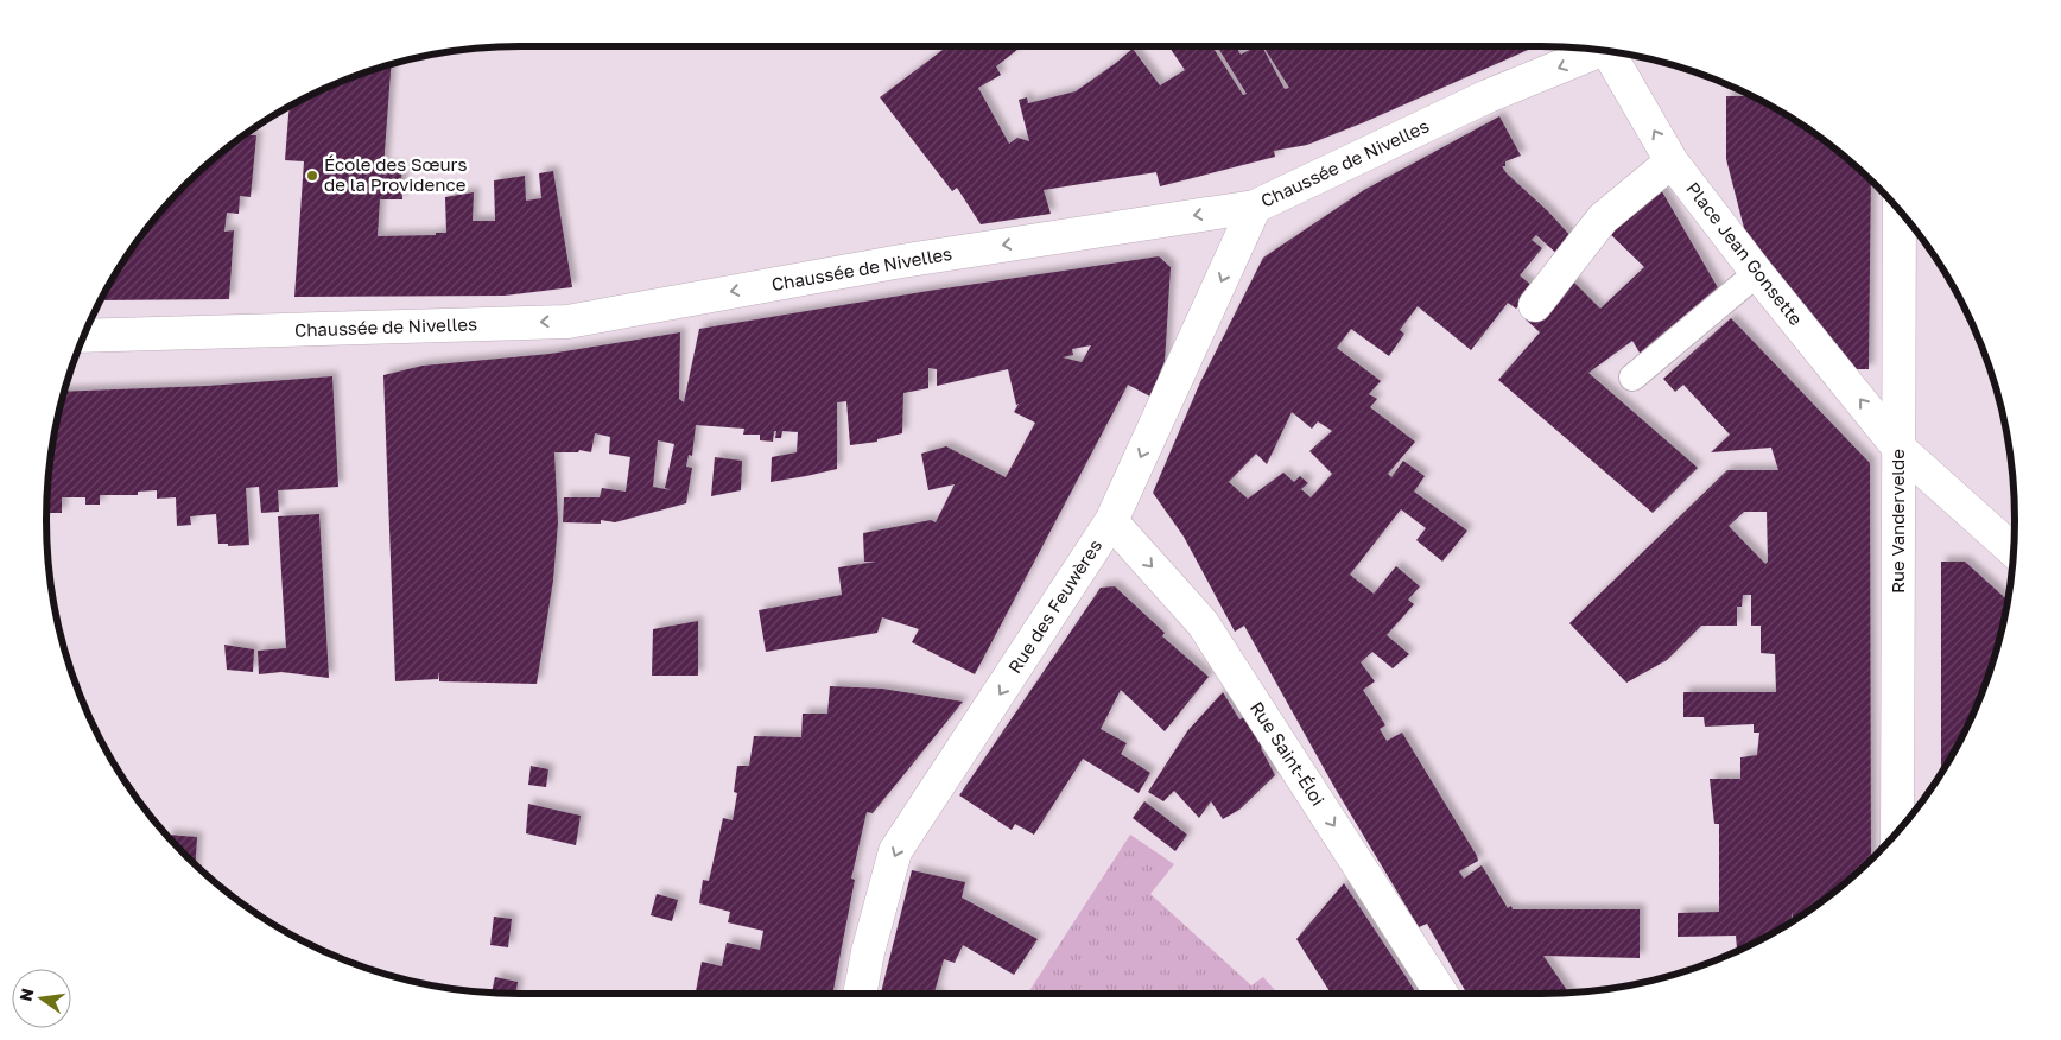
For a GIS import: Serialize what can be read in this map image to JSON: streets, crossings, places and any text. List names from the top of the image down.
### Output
{
  "streets": {
    "street": [
      "Chaussée de Nivelles",
      "Place Jean Gonsette",
      "Rue Vandervelde",
      "Rue des Feuwères",
      "Rue Saint-Éloi"
    ]
  },
  "crossings": [
    ["Chaussée de Nivelles", "Rue des Feuwères"],
    ["Place Jean Gonsette", "Rue Vandervelde"],
    ["Rue des Feuwères", "Rue Saint-Éloi"]
  ],
  "one_way": [
    "Chaussée de Nivelles",
    "Place Jean Gonsette",
    "Rue des Feuwères",
    "Rue Saint-Éloi"
  ],
  "places": ["École des Sœurs de la Providence"],
  "north": "left"
}
